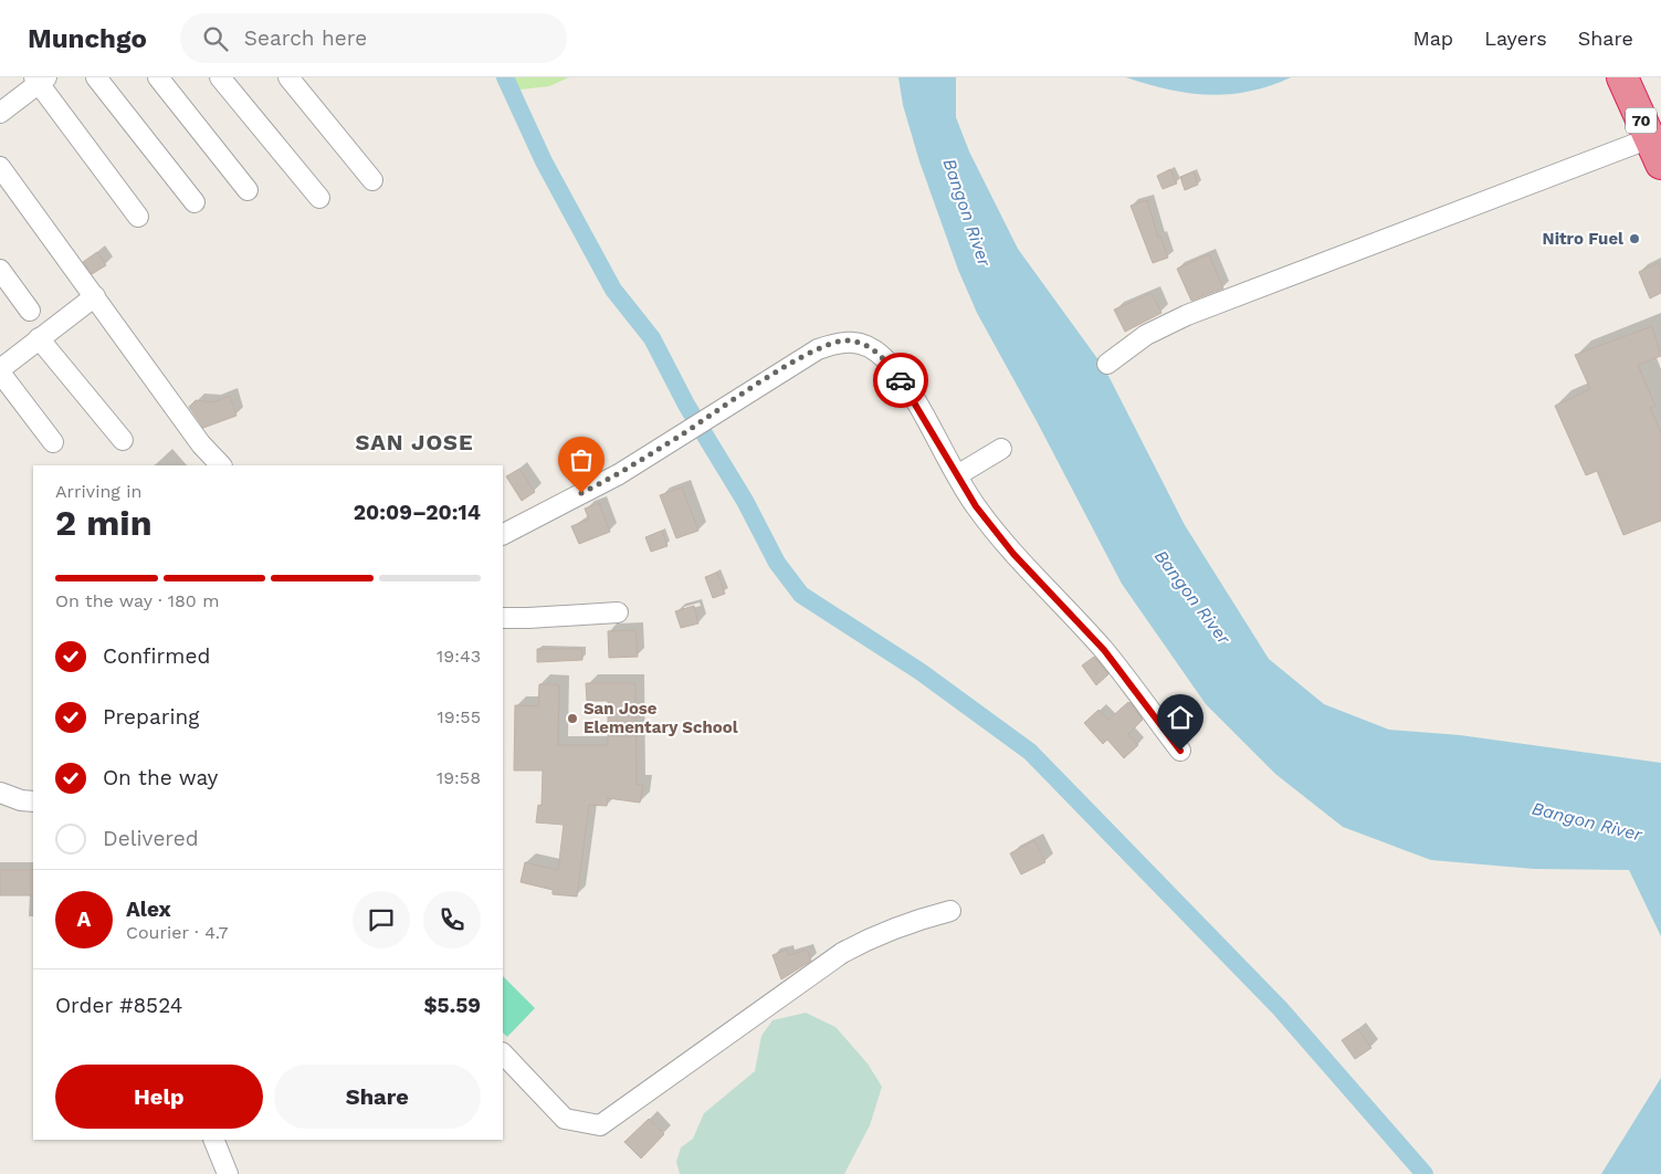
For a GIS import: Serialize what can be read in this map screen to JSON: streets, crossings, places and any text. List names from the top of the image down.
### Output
{
  "streets": {
    "highway": ["70"]
  },
  "districts": ["SAN JOSE"],
  "water": ["Bangon River"],
  "places": ["Nitro Fuel", "San Jose Elementary School"],
  "page": {
    "header": "Munchgo",
    "search": "Search here",
    "nav": ["Map", "Layers", "Share"],
    "heading": ["2 min", "Arriving in", "20:09–20:14"],
    "panel": [
      "Alex",
      "Courier · 4.7",
      "Order #8524",
      "$5.59"
    ],
    "bar": "On the way · 180 m",
    "list": [
      ["Confirmed", "19:43"],
      ["Preparing", "19:55"],
      ["On the way", "19:58"],
      "Delivered"
    ],
    "round": "A",
    "buttons": ["Help", "Share"]
  }
}
